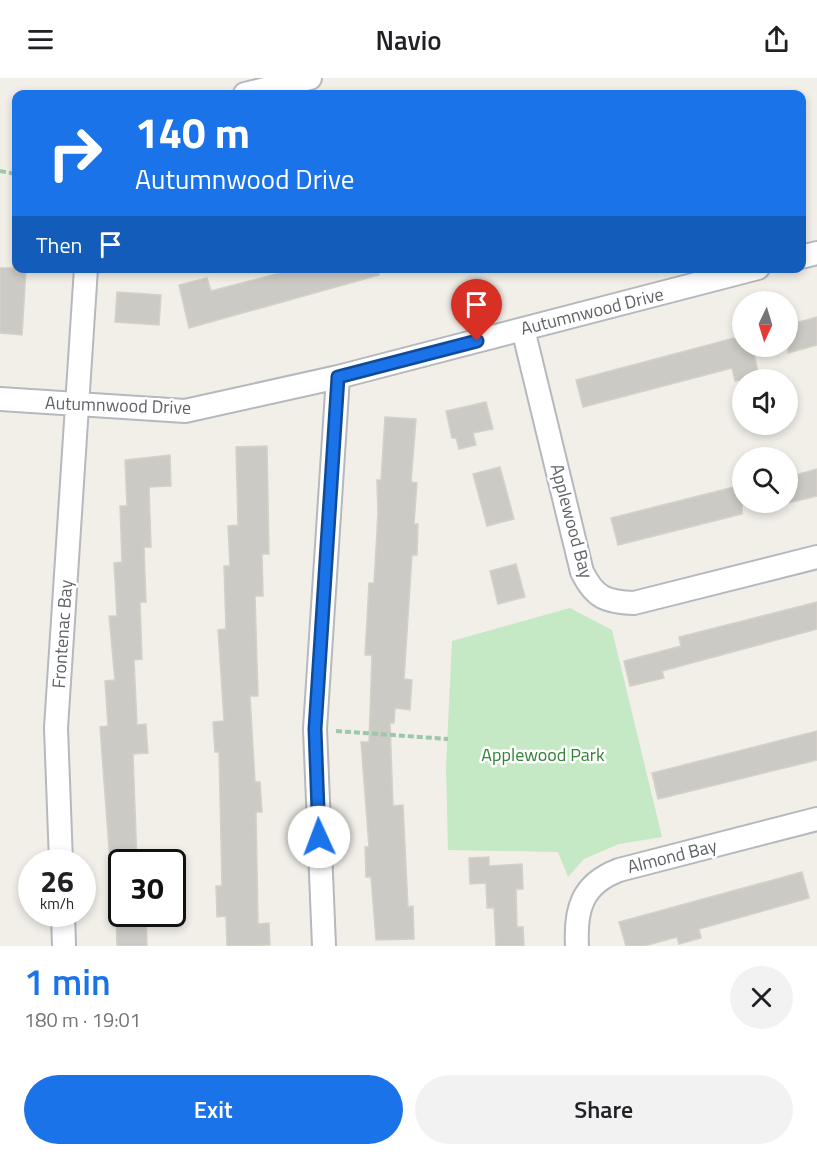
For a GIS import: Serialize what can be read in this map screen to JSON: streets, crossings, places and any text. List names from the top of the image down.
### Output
{
  "streets": {
    "street": [
      "Autumnwood Drive",
      "Applewood Bay",
      "Frontenac Bay",
      "Almond Bay"
    ]
  },
  "crossings": [
    ["Autumnwood Drive", "Applewood Bay"],
    ["Autumnwood Drive", "Frontenac Bay"]
  ],
  "parks": ["Applewood Park"],
  "north": "bottom",
  "page": {
    "header": "Navio",
    "turn": ["140 m", "Autumnwood Drive"],
    "then": "Then",
    "speed": "26 km/h",
    "limit": "30",
    "heading": ["1 min", "180 m · 19:01"],
    "buttons": ["Exit", "Share"]
  }
}
